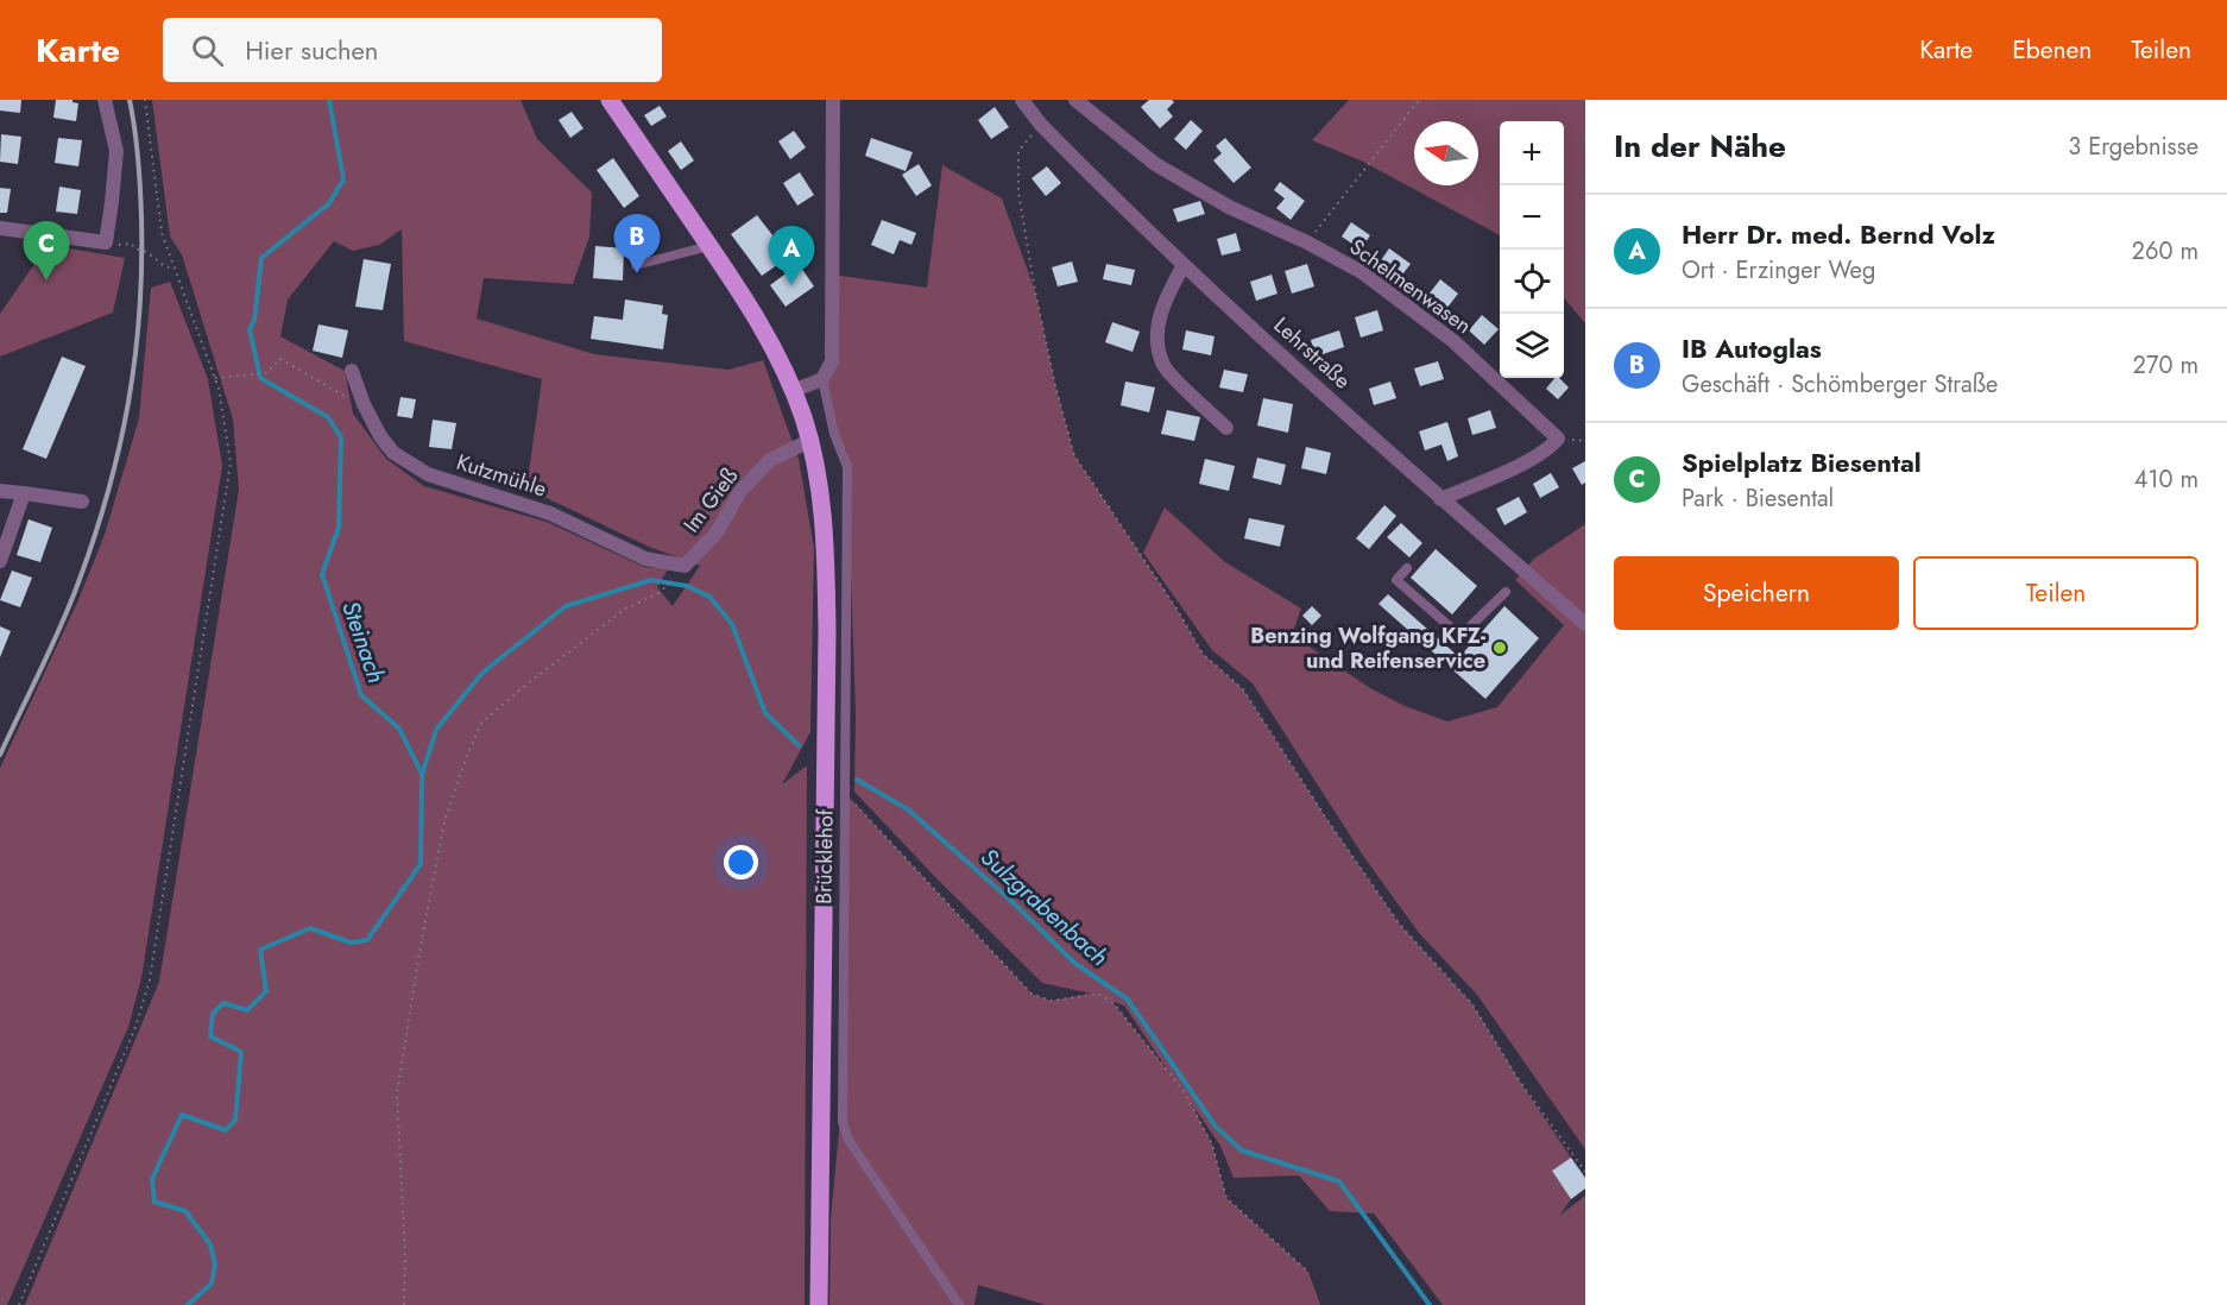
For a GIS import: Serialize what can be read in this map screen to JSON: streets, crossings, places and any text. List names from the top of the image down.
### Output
{
  "streets": {
    "street": [
      "Schelmenwasen",
      "Lehrstraße",
      "Kutzmühle",
      "Im Gieß"
    ],
    "lane": ["Brücklehof"]
  },
  "crossings": [
    ["Schelmenwasen", "Lehrstraße"],
    ["Kutzmühle", "Im Gieß"]
  ],
  "water": ["Steinach", "Sulzgrabenbach"],
  "places": ["Benzing Wolfgang KFZ- und Reifenservice"],
  "north": "left",
  "page": {
    "header": "Karte",
    "search": "Hier suchen",
    "nav": ["Karte", "Ebenen", "Teilen"],
    "heading": ["In der Nähe", "3 Ergebnisse"],
    "map_buttons": ["+", "−"],
    "list": [
      {
        "mark": "A",
        "name": "Herr Dr. med. Bernd Volz",
        "note": "Ort · Erzinger Weg",
        "value": "260 m"
      },
      {
        "mark": "B",
        "name": "IB Autoglas",
        "note": "Geschäft · Schömberger Straße",
        "value": "270 m"
      },
      {
        "mark": "C",
        "name": "Spielplatz Biesental",
        "note": "Park · Biesental",
        "value": "410 m"
      }
    ],
    "pins": ["B", "C", "A"],
    "buttons": ["Speichern", "Teilen"]
  }
}
